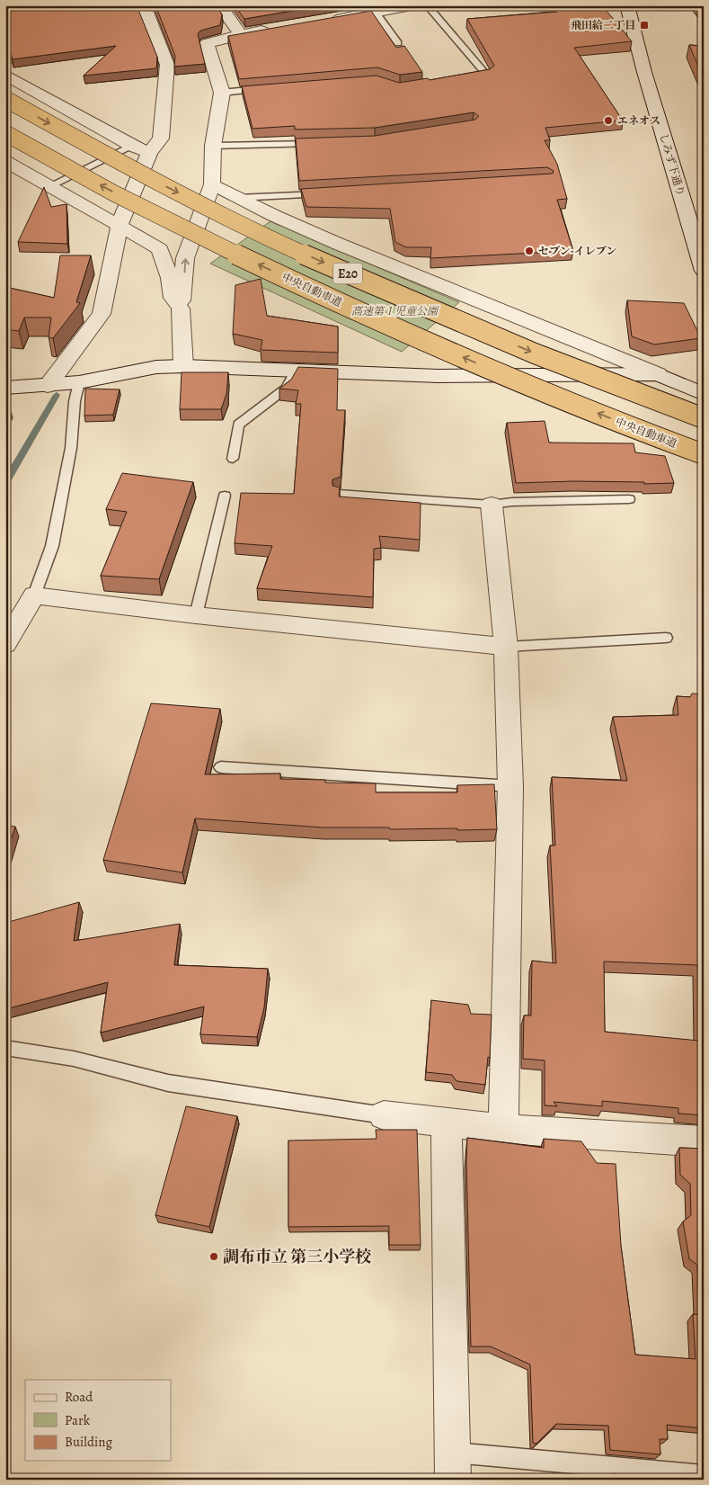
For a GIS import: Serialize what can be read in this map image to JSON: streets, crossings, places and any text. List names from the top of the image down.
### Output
{
  "streets": {
    "highway": ["E20", "中央自動車道"],
    "street": ["しみず下通り"]
  },
  "parks": ["高速第１児童公園"],
  "places": {
    "transit": ["飛田給二丁目"],
    "other": ["エネオス", "セブン-イレブン", "調布市立 第三小学校"]
  },
  "legend": ["Road", "Park", "Building"]
}
